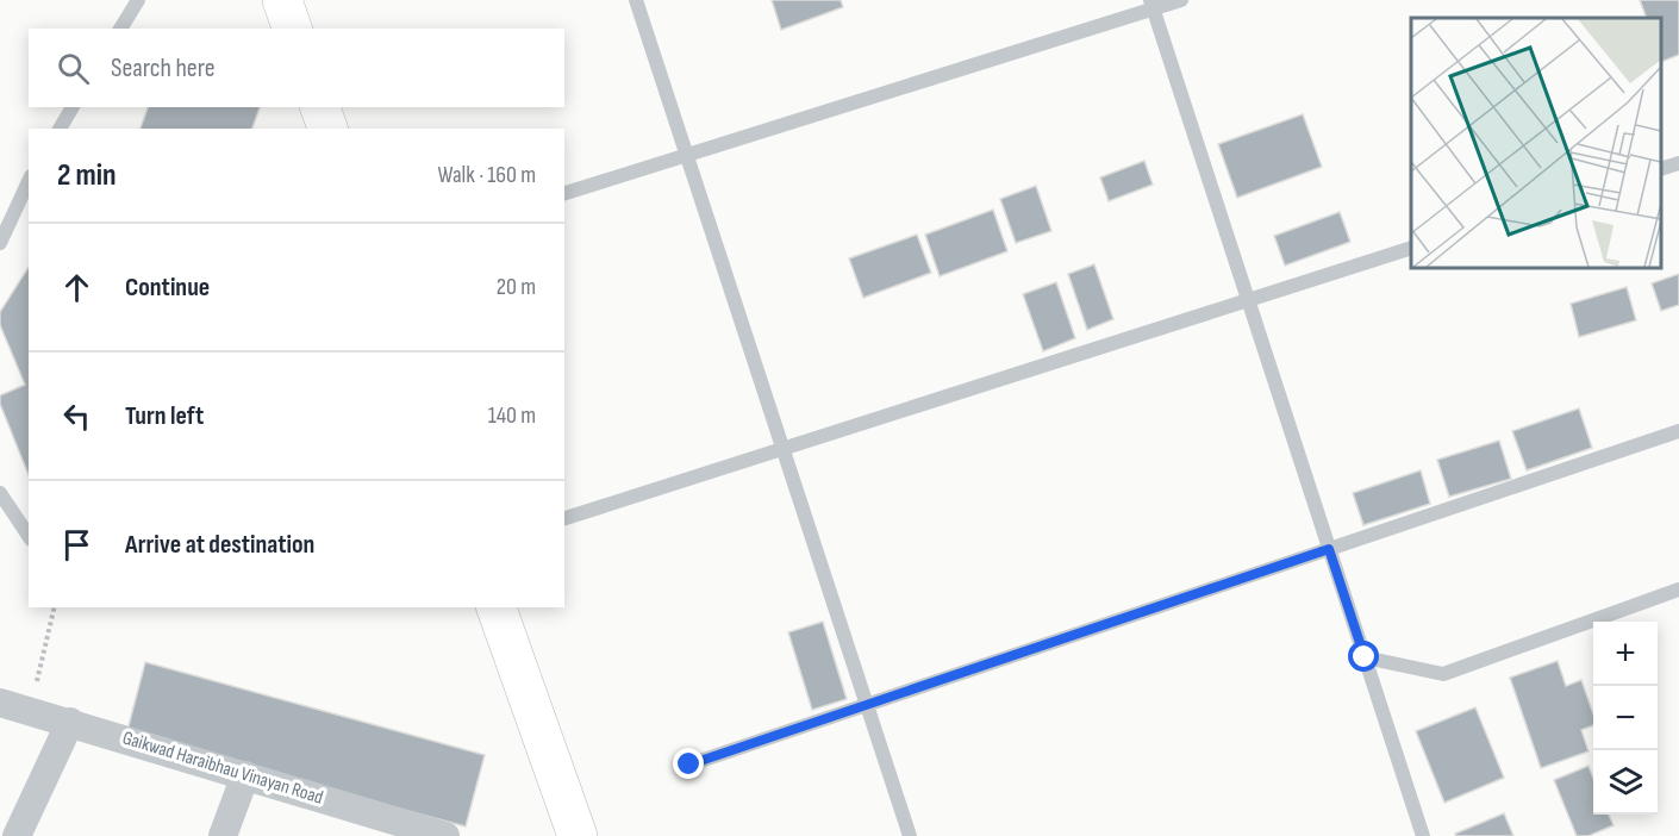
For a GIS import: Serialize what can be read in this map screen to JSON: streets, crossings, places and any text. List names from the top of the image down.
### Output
{
  "streets": {
    "street": ["Gaikwad Haraibhau Vinayan Road"]
  },
  "page": {
    "search": "Search here",
    "heading": ["2 min", "Walk · 160 m"],
    "list": [
      ["Continue", "20 m"],
      ["Turn left", "140 m"],
      "Arrive at destination"
    ],
    "map_buttons": ["+", "−"]
  }
}
